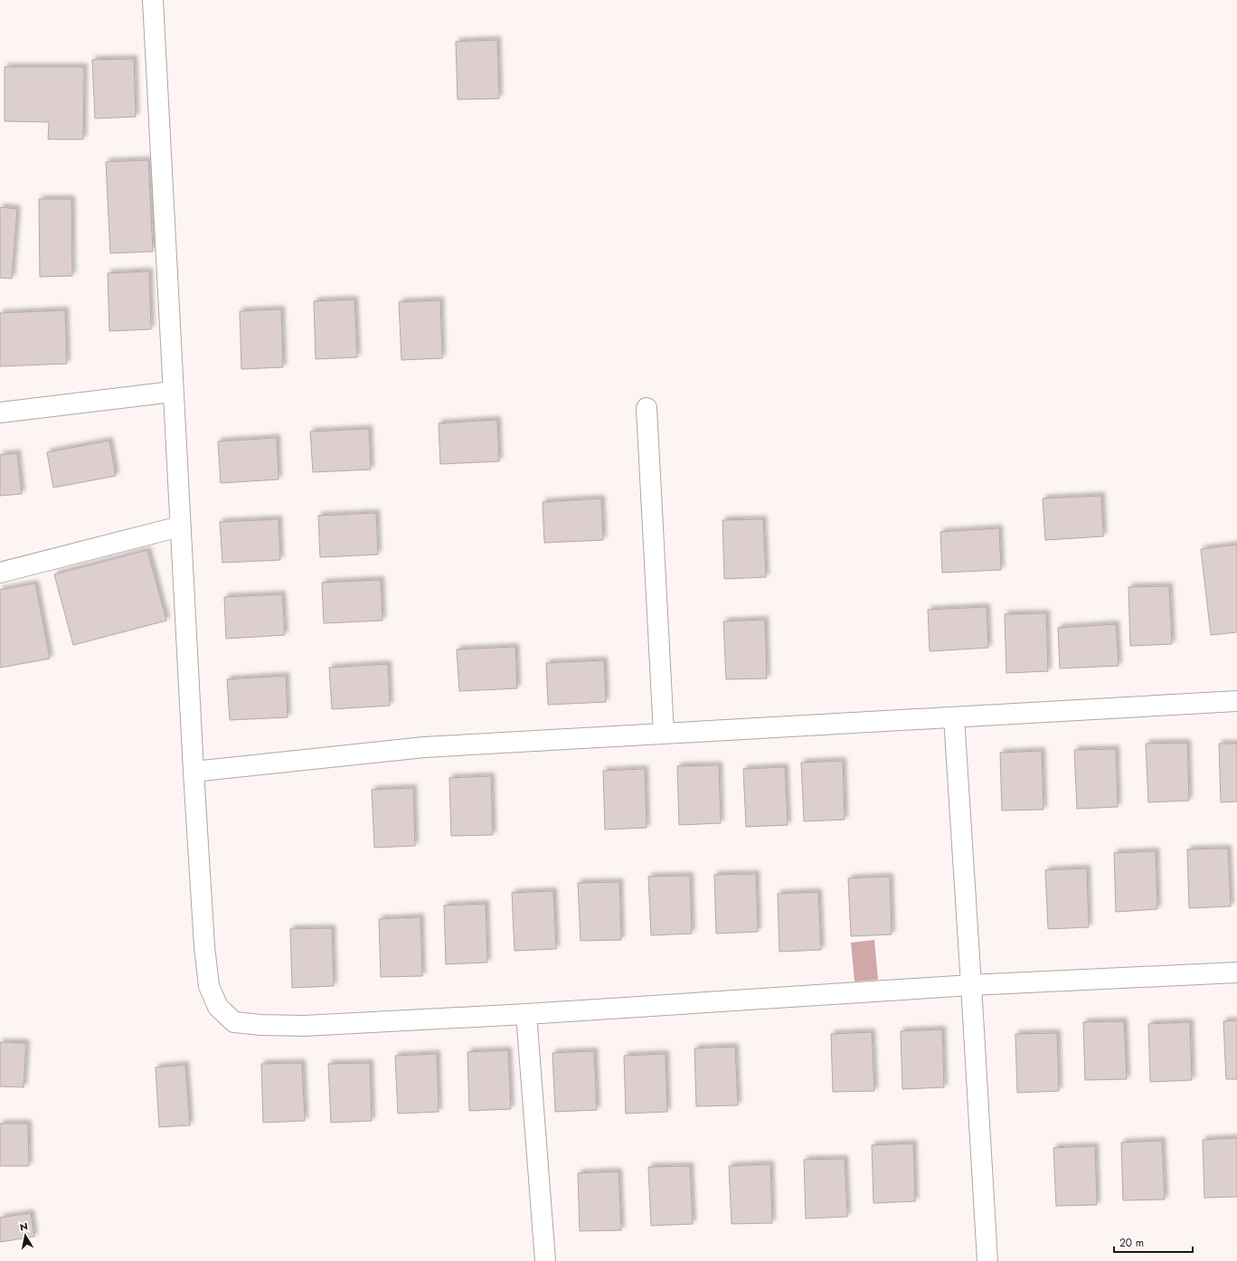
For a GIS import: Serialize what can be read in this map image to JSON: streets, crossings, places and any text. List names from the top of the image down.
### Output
{
  "scale_bar": "20 m",
  "north": "top"
}
